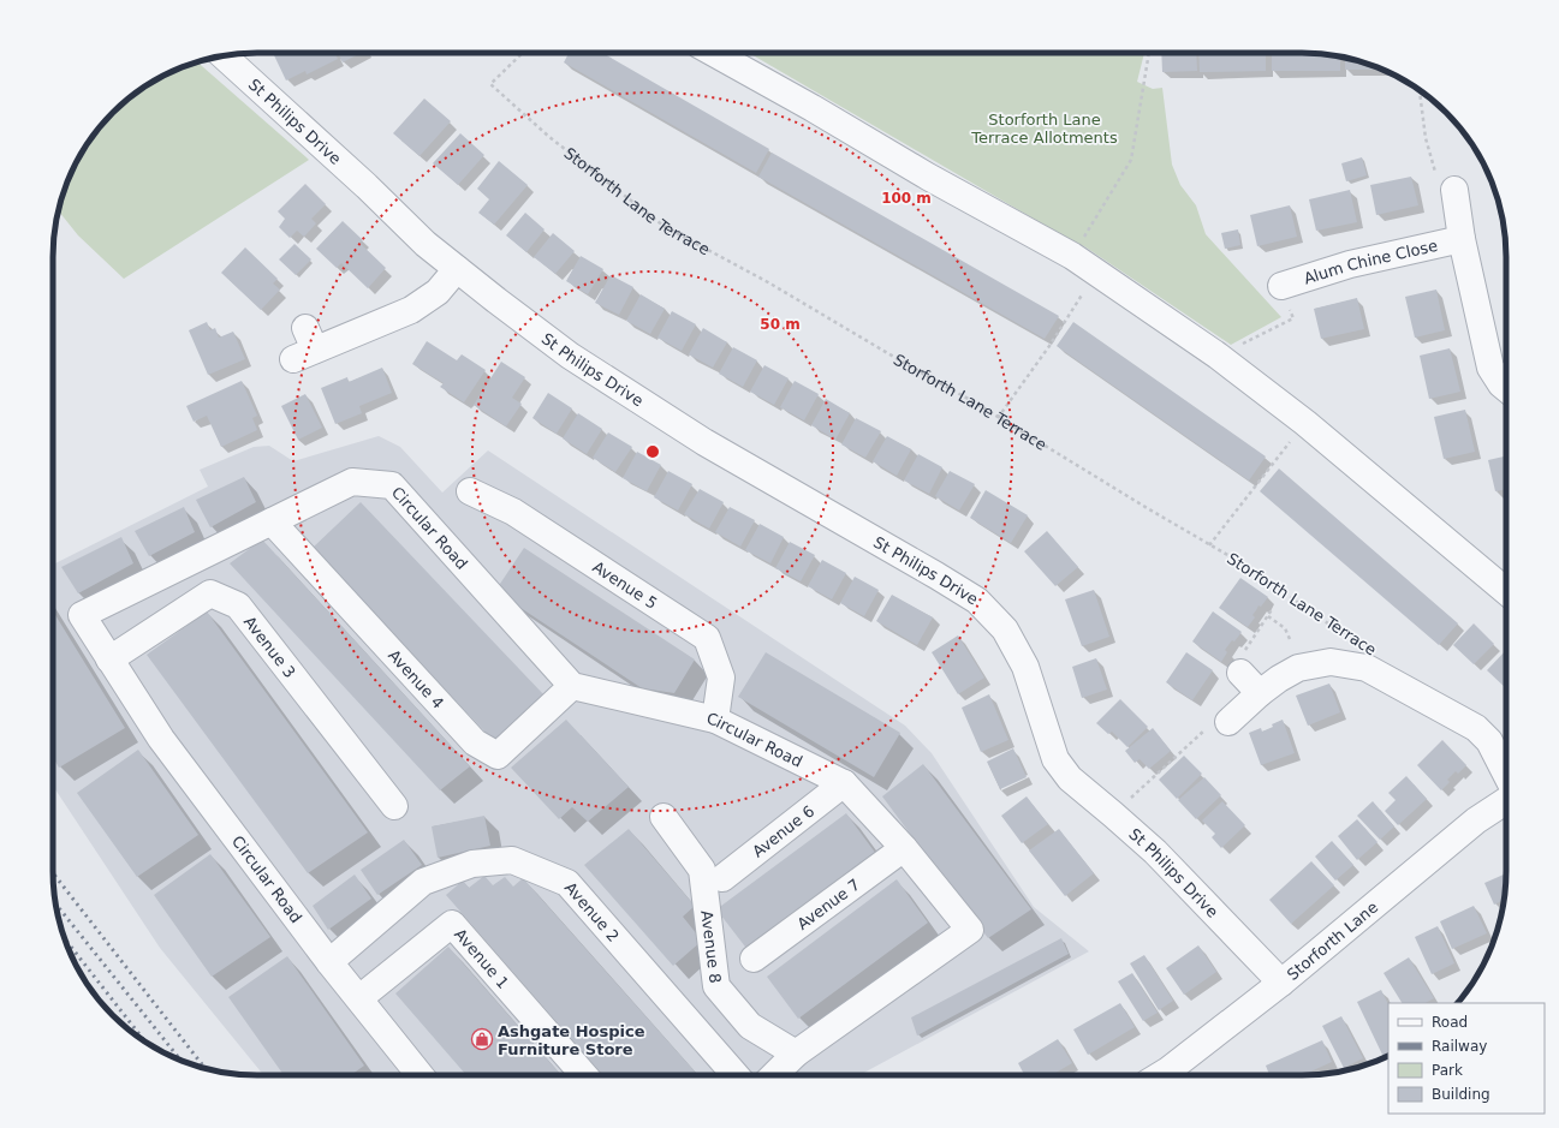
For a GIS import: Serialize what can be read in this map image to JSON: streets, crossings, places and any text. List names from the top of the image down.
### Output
{
  "streets": {
    "street": [
      "St Philips Drive",
      "Alum Chine Close",
      "Circular Road",
      "Avenue 5",
      "Avenue 3",
      "Avenue 4",
      "Avenue 6",
      "Avenue 7",
      "Avenue 2",
      "Storforth Lane",
      "Avenue 8",
      "Avenue 1"
    ],
    "path": ["Storforth Lane Terrace"]
  },
  "crossings": [
    ["St Philips Drive", "Storforth Lane"],
    ["Circular Road", "Avenue 5"],
    ["Circular Road", "Avenue 3"],
    ["Circular Road", "Avenue 4"],
    ["Circular Road", "Avenue 6"],
    ["Circular Road", "Avenue 7"],
    ["Circular Road", "Avenue 2"],
    ["Circular Road", "Avenue 8"],
    ["Circular Road", "Avenue 1"]
  ],
  "parks": ["Storforth Lane Terrace Allotments"],
  "places": {
    "shop": ["Ashgate Hospice Furniture Store"]
  },
  "legend": [
    "Road",
    "Railway",
    "Park",
    "Building"
  ],
  "rings": ["100 m", "50 m"]
}
